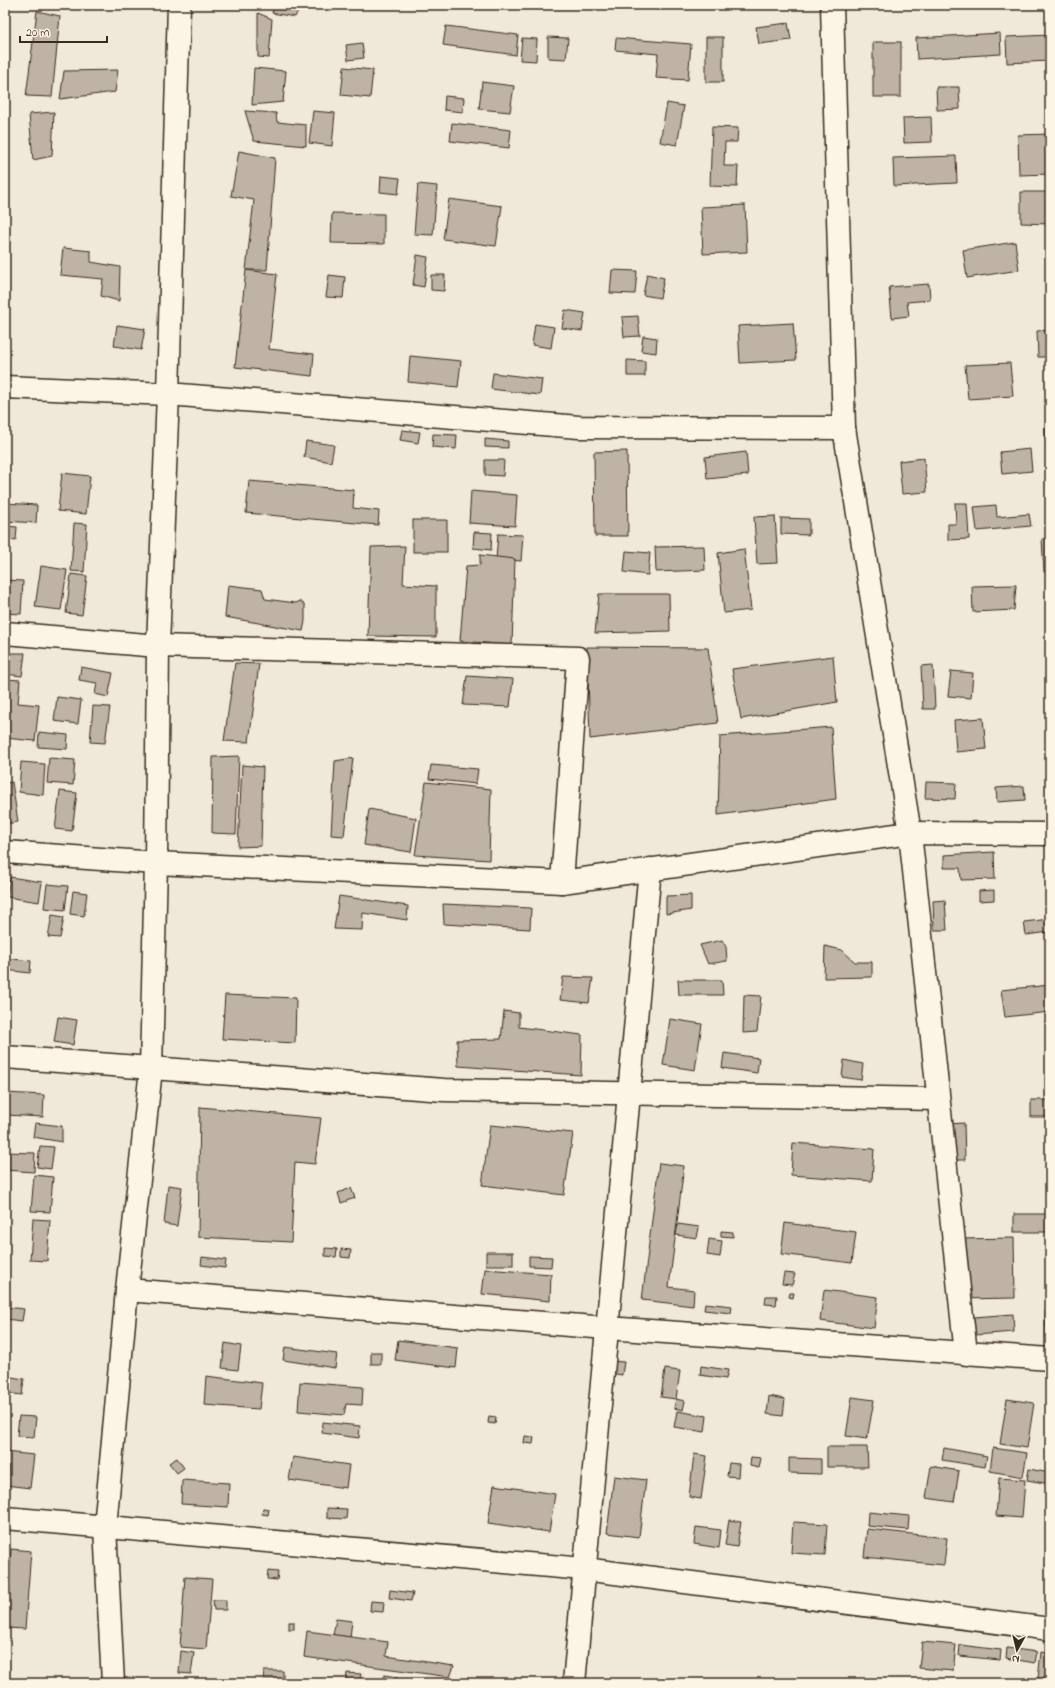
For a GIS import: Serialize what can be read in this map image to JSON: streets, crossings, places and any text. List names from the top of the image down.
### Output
{
  "scale_bar": "20 m",
  "north": "bottom"
}
